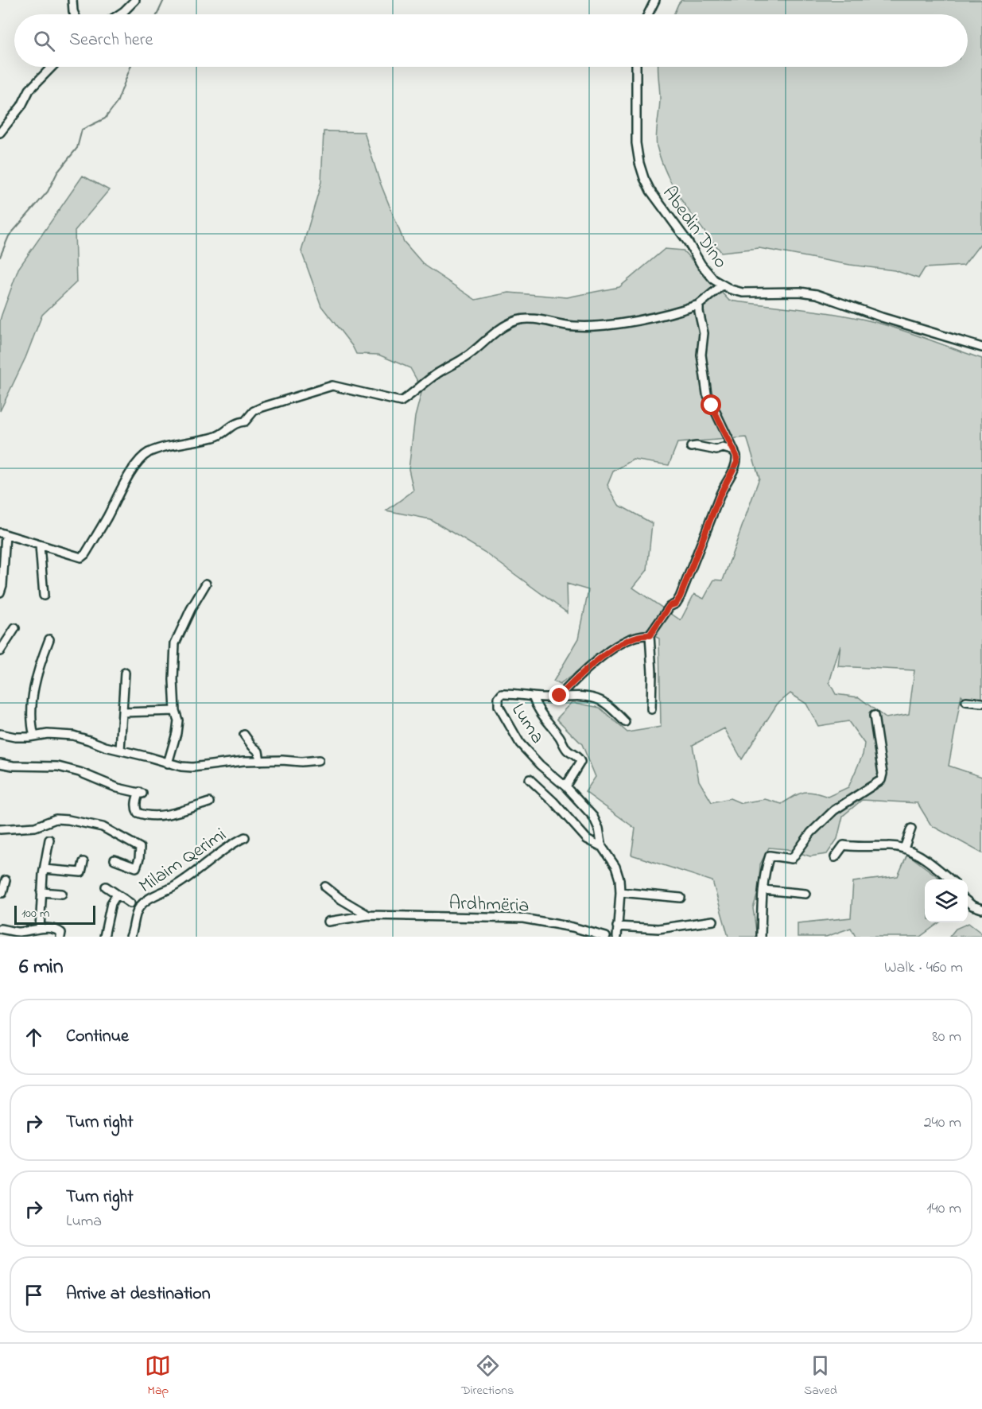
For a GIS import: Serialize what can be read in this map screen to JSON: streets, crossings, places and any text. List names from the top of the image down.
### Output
{
  "streets": {
    "street": [
      "Abedin Dino",
      "Luma",
      "Milaim Qerimi",
      "Ardhmëria"
    ]
  },
  "scale_bar": "100 m",
  "page": {
    "search": "Search here",
    "scale": "100 m",
    "heading": ["6 min", "Walk · 460 m"],
    "list": [
      ["Continue", "80 m"],
      ["Turn right", "240 m"],
      ["Turn right", "Luma", "140 m"],
      "Arrive at destination"
    ],
    "nav": ["Map", "Directions", "Saved"]
  }
}
